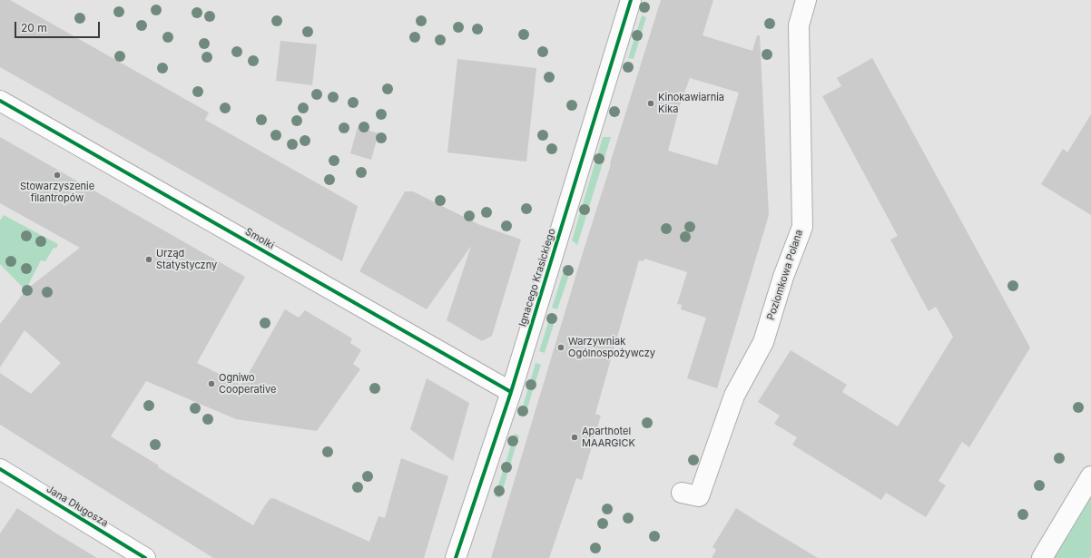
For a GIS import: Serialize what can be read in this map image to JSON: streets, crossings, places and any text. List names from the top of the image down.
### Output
{
  "streets": {
    "street": [
      "Smolki",
      "Poziomkowa Polana",
      "Ignacego Krasickiego",
      "Jana Długosza"
    ]
  },
  "crossings": [
    ["Smolki", "Ignacego Krasickiego"]
  ],
  "places": [
    "Kinokawiarnia Kika",
    "Stowarzyszenie filantropów",
    "Urząd Statystyczny",
    "Warzywniak Ogólnospożywczy",
    "Ogniwo Cooperative",
    "Aparthotel MAARGICK"
  ],
  "scale_bar": "20 m"
}
